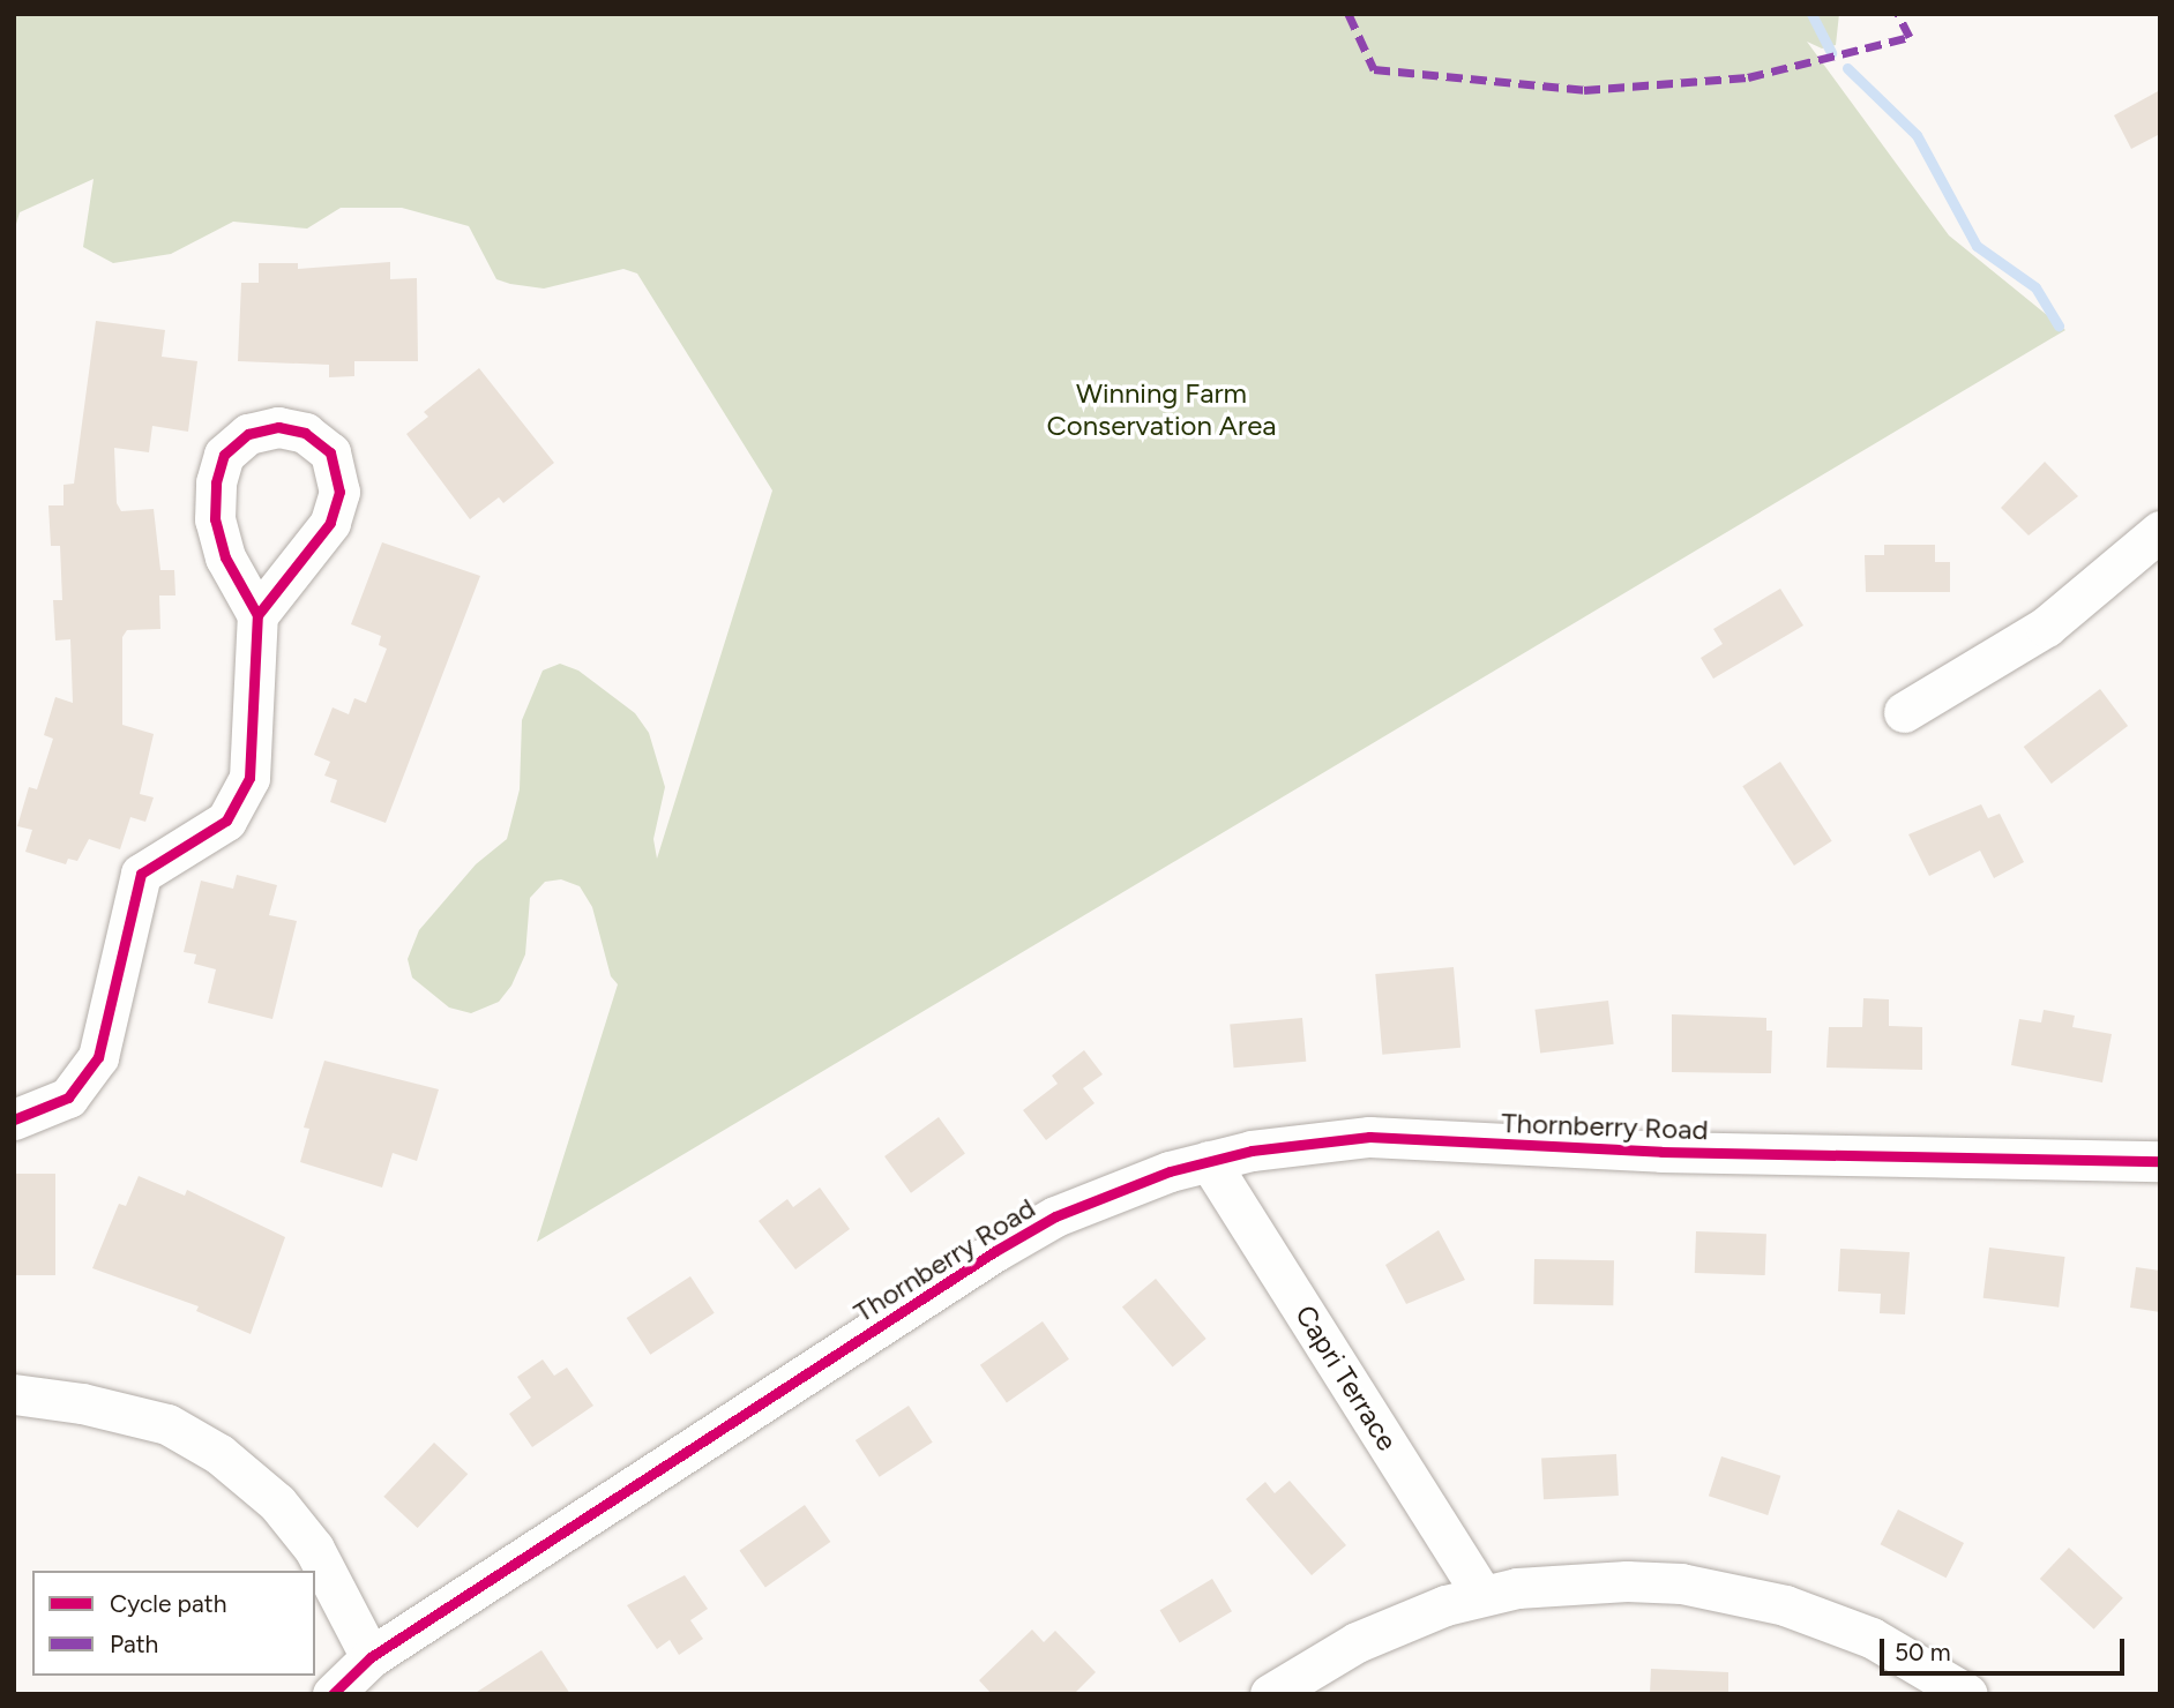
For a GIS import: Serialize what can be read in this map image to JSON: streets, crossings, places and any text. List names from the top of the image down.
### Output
{
  "streets": {
    "street": ["Thornberry Road", "Capri Terrace"]
  },
  "crossings": [
    ["Thornberry Road", "Capri Terrace"]
  ],
  "parks": ["Winning Farm Conservation Area"],
  "legend": ["Cycle path", "Path"],
  "scale_bar": "50 m"
}
